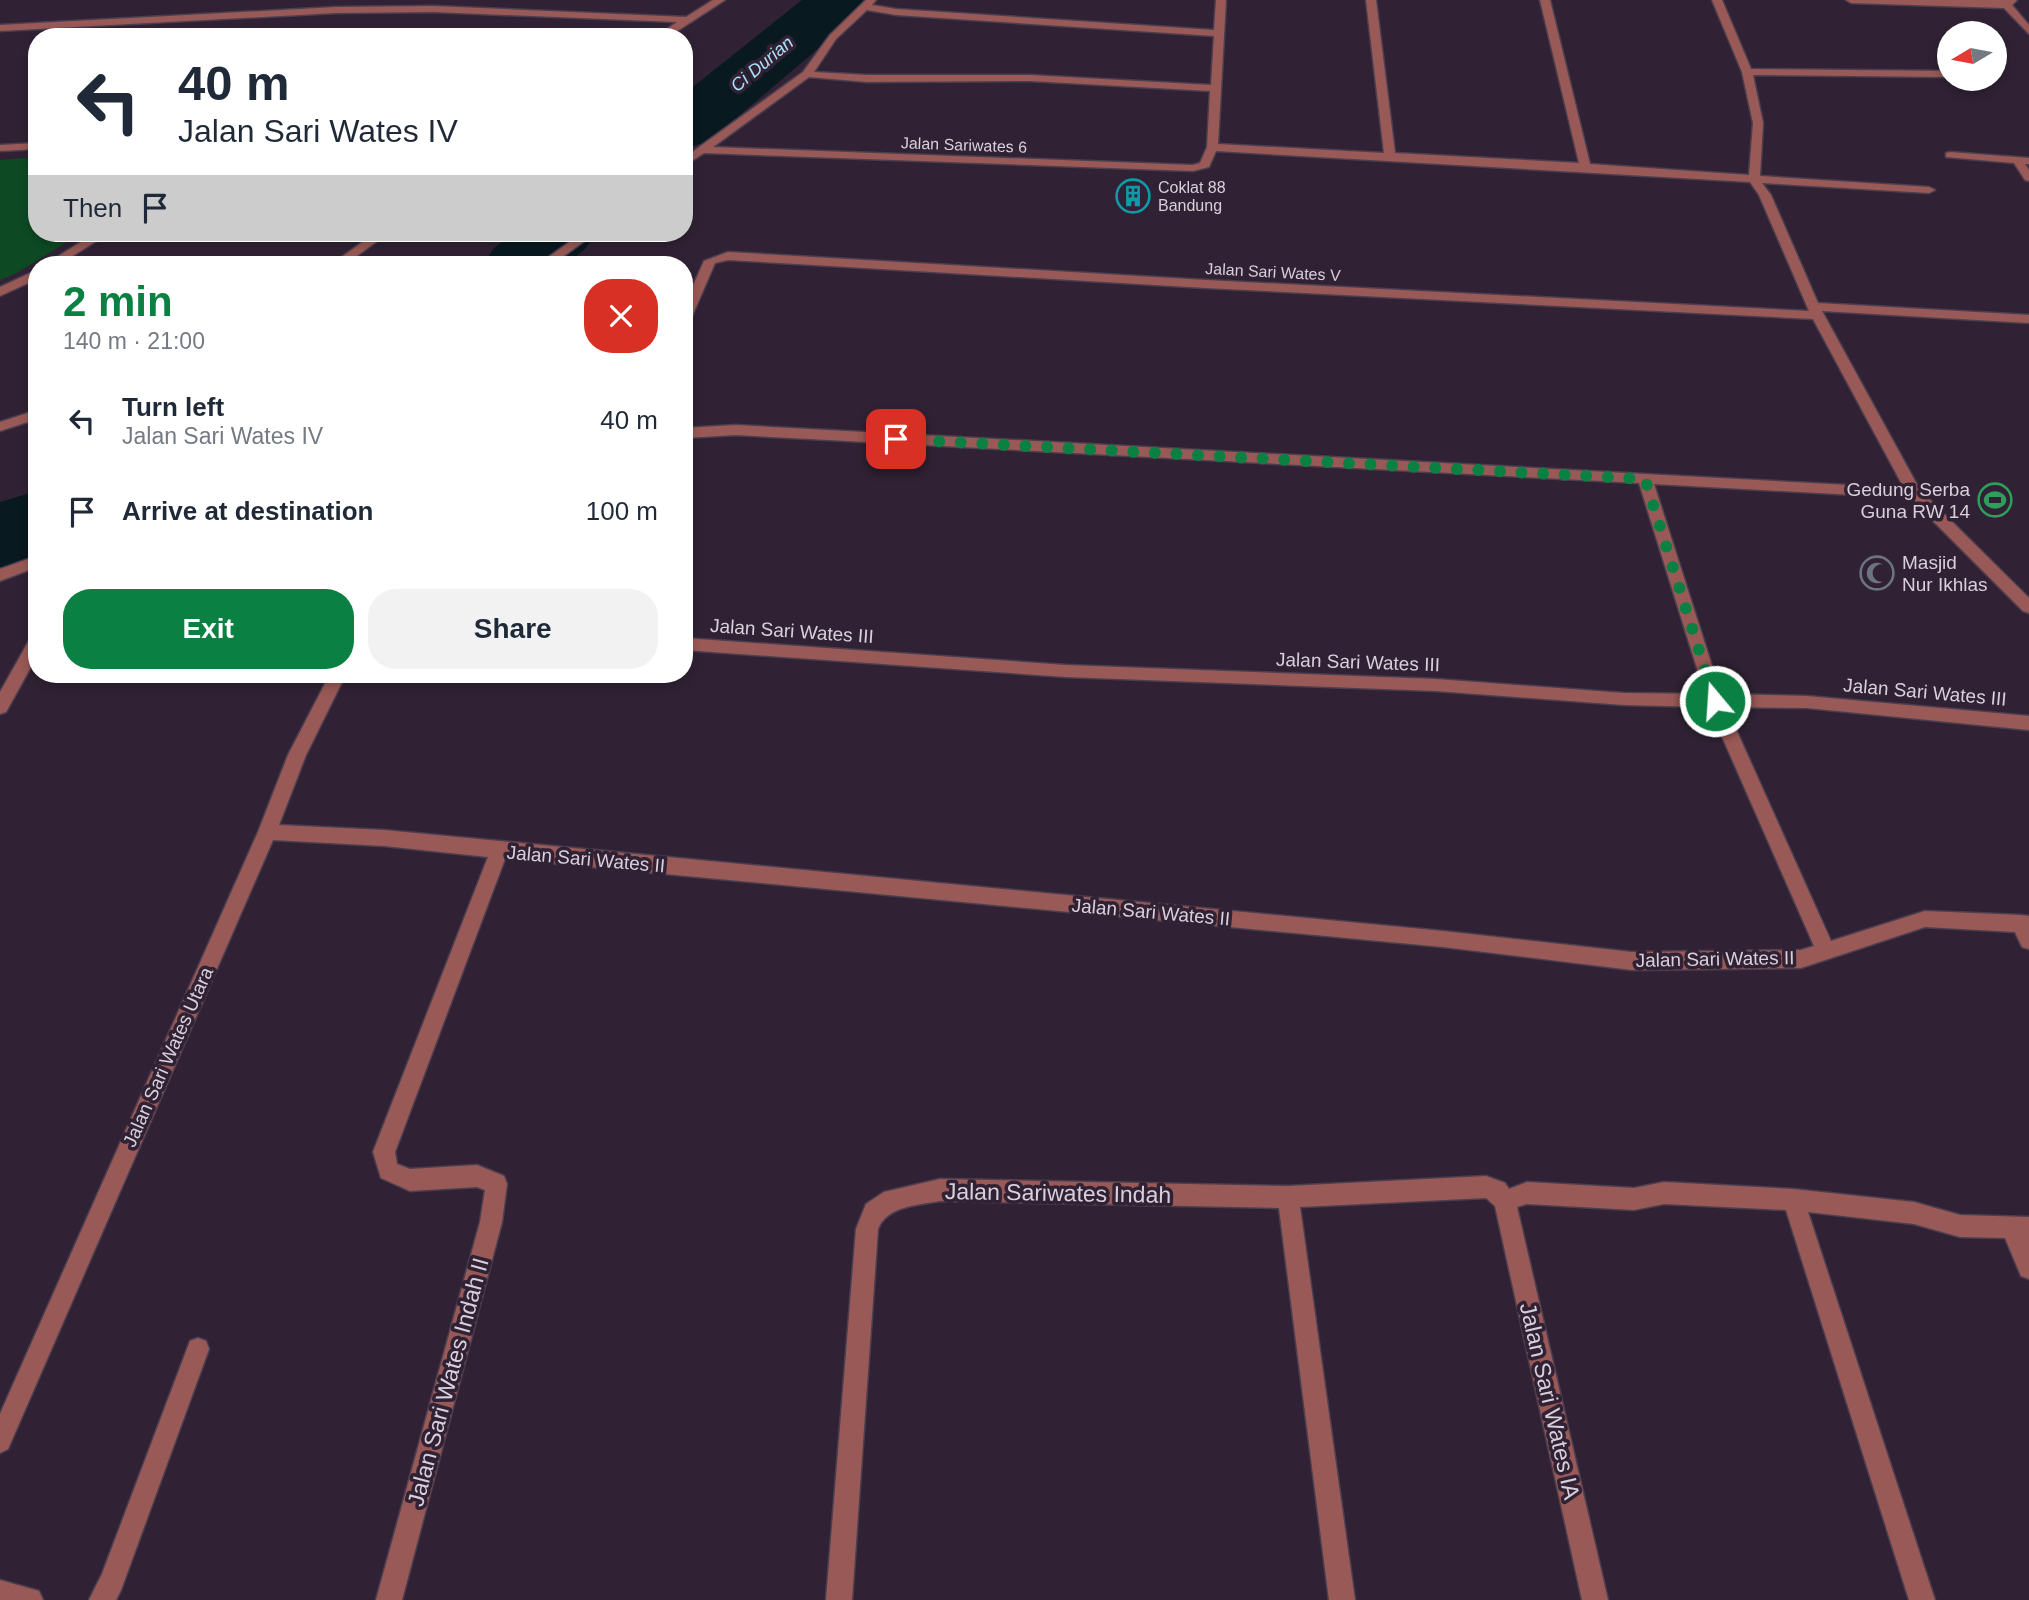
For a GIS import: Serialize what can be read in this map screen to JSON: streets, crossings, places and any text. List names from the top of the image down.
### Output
{
  "streets": {
    "street": [
      "Jalan Sariwates 6",
      "Jalan Sari Wates V",
      "Jalan Sari Wates III",
      "Jalan Sari Wates II",
      "Jalan Sari Wates Utara",
      "Jalan Sariwates Indah",
      "Jalan Sari Wates Indah II",
      "Jalan Sari Wates IA"
    ]
  },
  "crossings": [
    ["Jalan Sari Wates II", "Jalan Sari Wates Utara"],
    ["Jalan Sari Wates II", "Jalan Sari Wates Indah II"],
    ["Jalan Sariwates Indah", "Jalan Sari Wates IA"]
  ],
  "water": ["Ci Durian"],
  "places": {
    "building": ["Coklat 88 Bandung"],
    "sports": ["Gedung Serba Guna RW 14"],
    "mosque": ["Masjid Nur Ikhlas"]
  },
  "north": "left",
  "page": {
    "turn": ["40 m", "Jalan Sari Wates IV"],
    "then": "Then",
    "heading": ["2 min", "140 m · 21:00"],
    "list": [
      {
        "name": "Turn left",
        "note": "Jalan Sari Wates IV",
        "value": "40 m"
      },
      {
        "name": "Arrive at destination",
        "value": "100 m"
      }
    ],
    "buttons": ["Exit", "Share"]
  }
}
